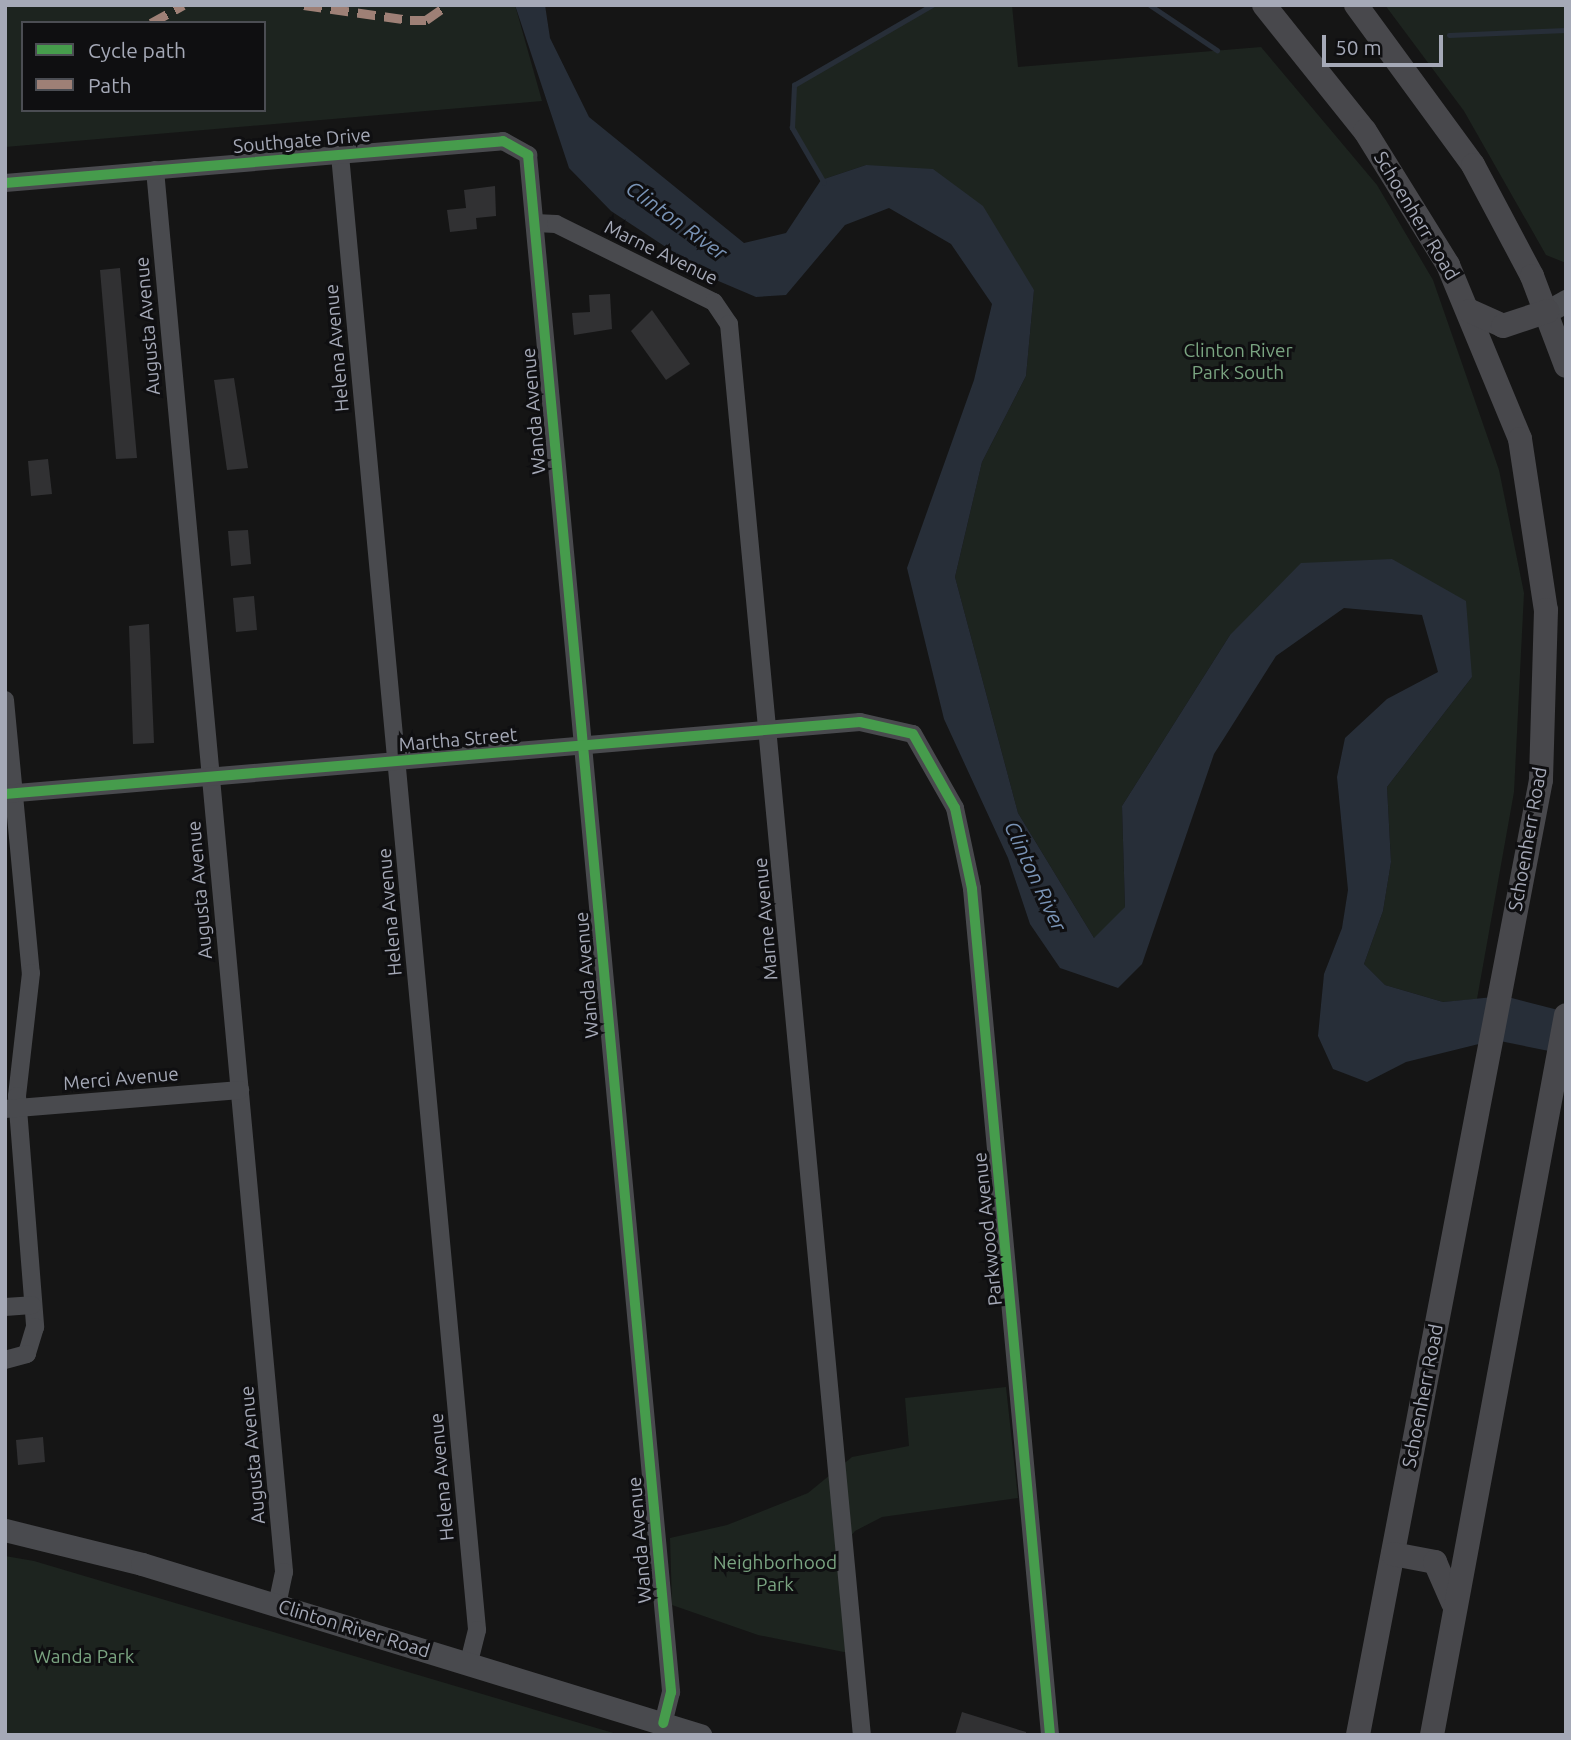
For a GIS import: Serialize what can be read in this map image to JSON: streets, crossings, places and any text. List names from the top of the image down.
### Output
{
  "streets": {
    "main road": ["Schoenherr Road"],
    "street": [
      "Southgate Drive",
      "Marne Avenue",
      "Augusta Avenue",
      "Helena Avenue",
      "Wanda Avenue",
      "Martha Street",
      "Merci Avenue",
      "Parkwood Avenue",
      "Clinton River Road"
    ]
  },
  "crossings": [
    ["Southgate Drive", "Marne Avenue"],
    ["Southgate Drive", "Augusta Avenue"],
    ["Southgate Drive", "Helena Avenue"],
    ["Southgate Drive", "Wanda Avenue"],
    ["Marne Avenue", "Wanda Avenue"],
    ["Marne Avenue", "Martha Street"],
    ["Augusta Avenue", "Martha Street"],
    ["Augusta Avenue", "Merci Avenue"],
    ["Augusta Avenue", "Clinton River Road"],
    ["Helena Avenue", "Martha Street"],
    ["Helena Avenue", "Clinton River Road"],
    ["Wanda Avenue", "Martha Street"],
    ["Wanda Avenue", "Clinton River Road"],
    ["Martha Street", "Parkwood Avenue"]
  ],
  "water": ["Clinton River"],
  "parks": ["Clinton River Park South", "Neighborhood Park", "Wanda Park"],
  "legend": ["Cycle path", "Path"],
  "scale_bar": "50 m"
}
